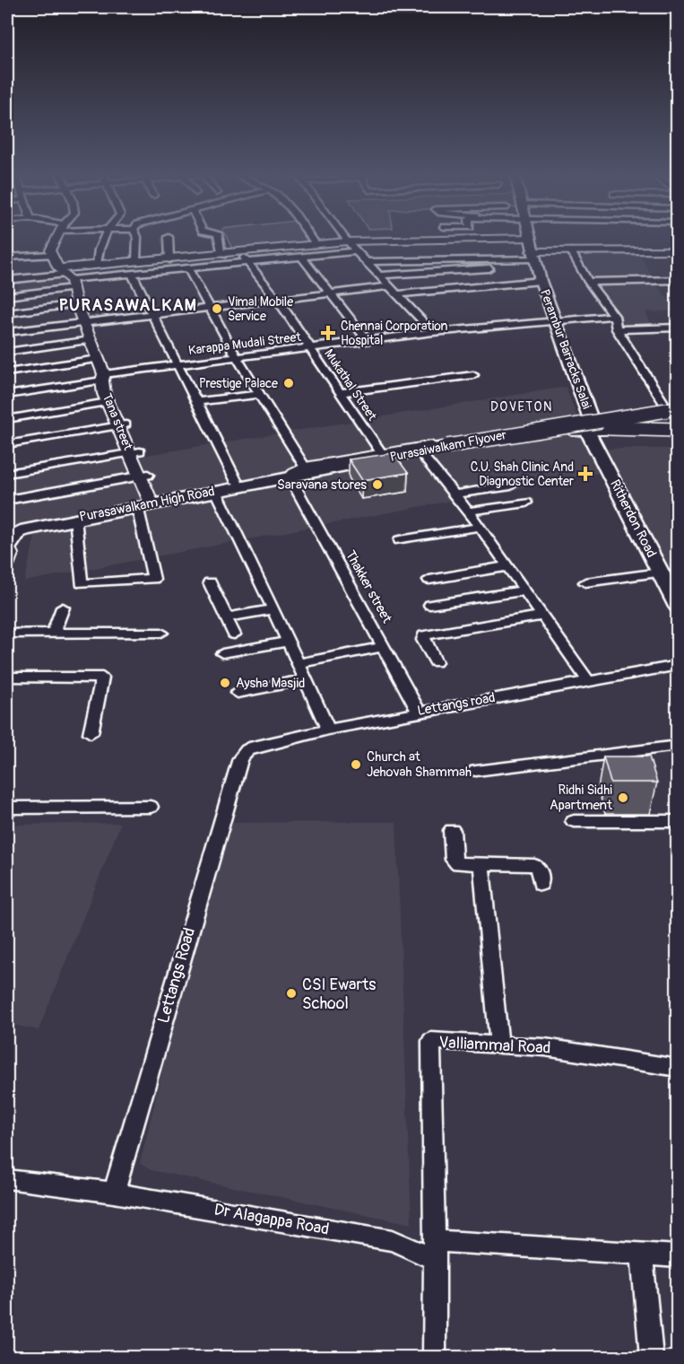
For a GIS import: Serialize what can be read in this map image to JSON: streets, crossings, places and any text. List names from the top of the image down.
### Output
{
  "streets": {
    "main road": [
      "Perambur Barracks Salai",
      "Purasaiwalkam Flyover",
      "Purasawalkam High Road",
      "Ritherdon Road"
    ],
    "street": [
      "Karappa Mudali Street",
      "Mukathal Street",
      "Tana street",
      "Thakker street",
      "Lettangs road",
      "Lettangs Road",
      "Valliammal Road",
      "Dr Alagappa Road"
    ]
  },
  "crossings": [
    ["Karappa Mudali Street", "Perambur Barracks Salai"],
    ["Karappa Mudali Street", "Mukathal Street"],
    ["Karappa Mudali Street", "Tana street"],
    ["Karappa Mudali Street", "Thakker street"],
    ["Perambur Barracks Salai", "Ritherdon Road"],
    ["Tana street", "Purasawalkam High Road"],
    ["Purasaiwalkam Flyover", "Purasawalkam High Road"],
    ["Purasaiwalkam Flyover", "Thakker street"],
    ["Purasawalkam High Road", "Thakker street"],
    ["Thakker street", "Lettangs road"],
    ["Lettangs road", "Lettangs Road"],
    ["Lettangs Road", "Dr Alagappa Road"],
    ["Valliammal Road", "Dr Alagappa Road"]
  ],
  "districts": ["PURASAWALKAM", "DOVETON"],
  "places": {
    "other": [
      "Vimal Mobile Service",
      "Prestige Palace",
      "Saravana stores",
      "Aysha Masjid",
      "Church at Jehovah Shammah",
      "Ridhi Sidhi Apartment",
      "CSI Ewarts School"
    ],
    "health": ["Chennai Corporation Hospital", "C.U. Shah Clinic And Diagnostic Center"]
  }
}
